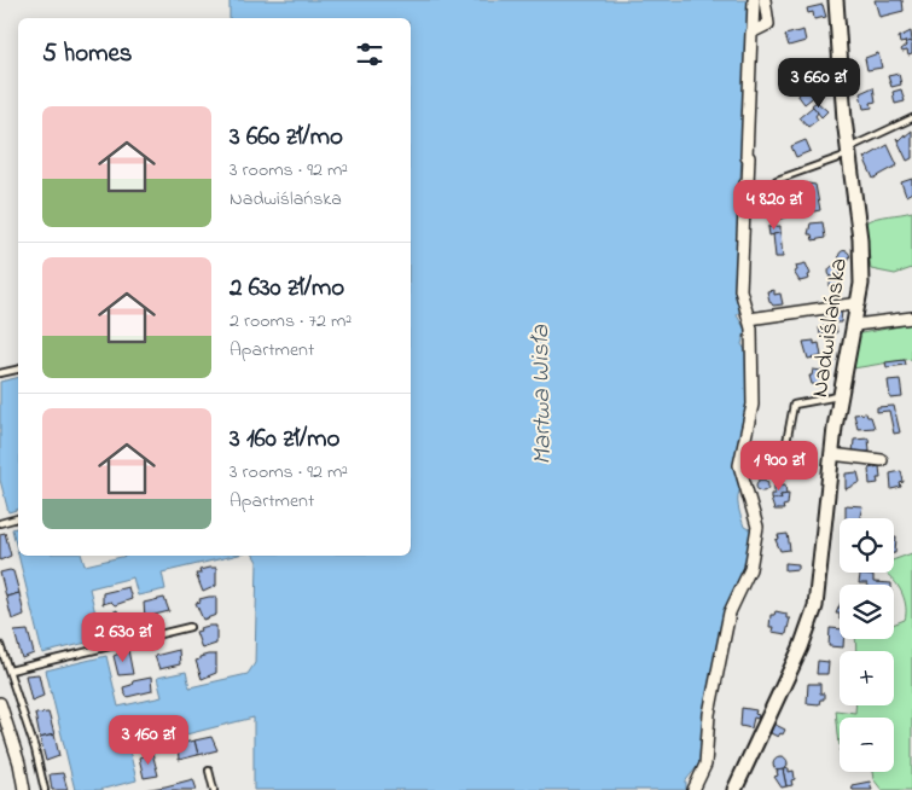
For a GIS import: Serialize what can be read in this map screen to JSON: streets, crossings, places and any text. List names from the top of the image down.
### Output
{
  "streets": {
    "street": ["Nadwiślańska"]
  },
  "water": ["Martwa Wisła"],
  "page": {
    "heading": "5 homes",
    "price": [
      "3 660 zł",
      "4 820 zł",
      "1 900 zł",
      "2 630 zł",
      "3 160 zł"
    ],
    "list": [
      {
        "name": "3 660 zł/mo",
        "note": "3 rooms · 92 m² · Nadwiślańska"
      },
      {
        "name": "2 630 zł/mo",
        "note": "2 rooms · 72 m² · Apartment"
      },
      {
        "name": "3 160 zł/mo",
        "note": "3 rooms · 92 m² · Apartment"
      }
    ],
    "map_buttons": ["+", "−"]
  }
}
